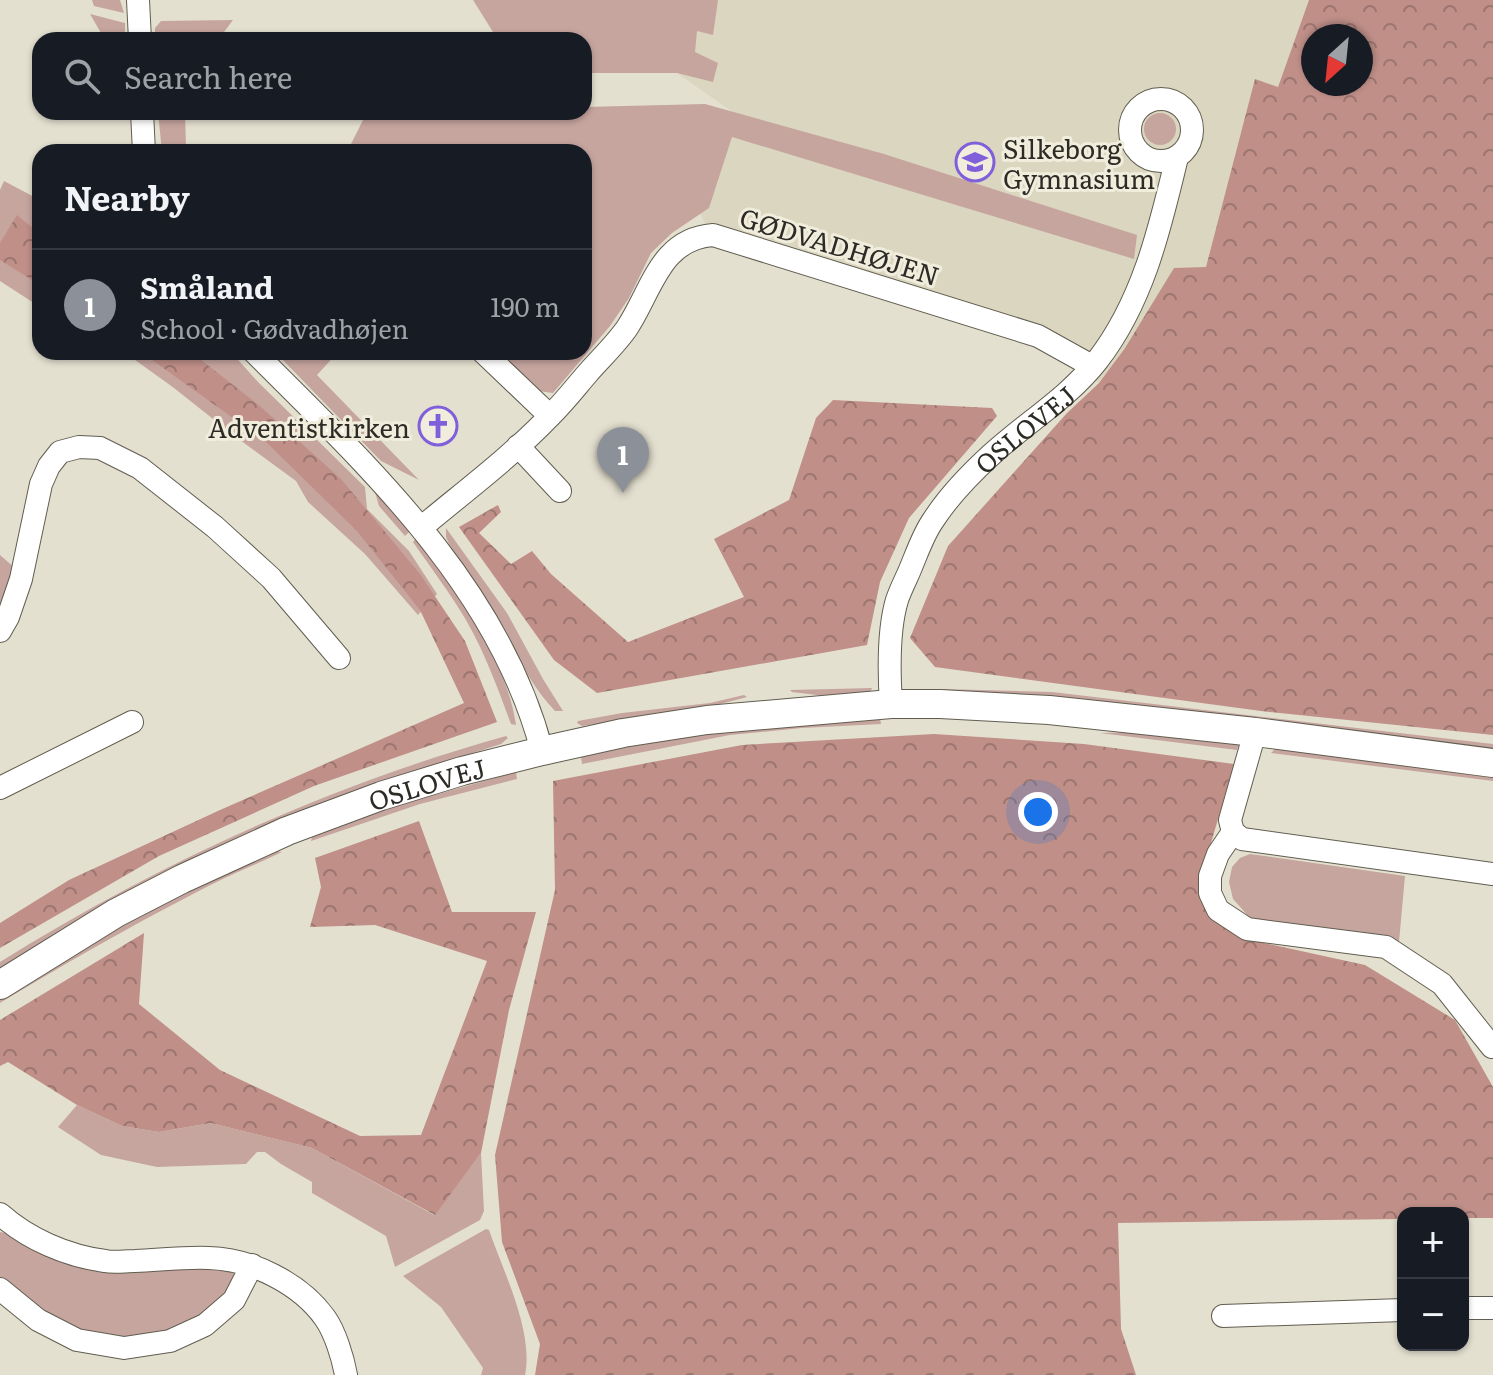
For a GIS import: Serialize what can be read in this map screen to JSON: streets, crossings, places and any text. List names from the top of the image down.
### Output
{
  "streets": {
    "street": ["GØDVADHØJEN", "OSLOVEJ"]
  },
  "crossings": [
    ["GØDVADHØJEN", "OSLOVEJ"]
  ],
  "places": {
    "school or university": ["Silkeborg Gymnasium"],
    "church": ["Adventistkirken"]
  },
  "north": "bottom left",
  "page": {
    "search": "Search here",
    "heading": "Nearby",
    "list": [
      {
        "mark": "1",
        "name": "Småland",
        "note": "School · Gødvadhøjen",
        "value": "190 m"
      }
    ],
    "pins": "1",
    "map_buttons": ["+", "−"]
  }
}
